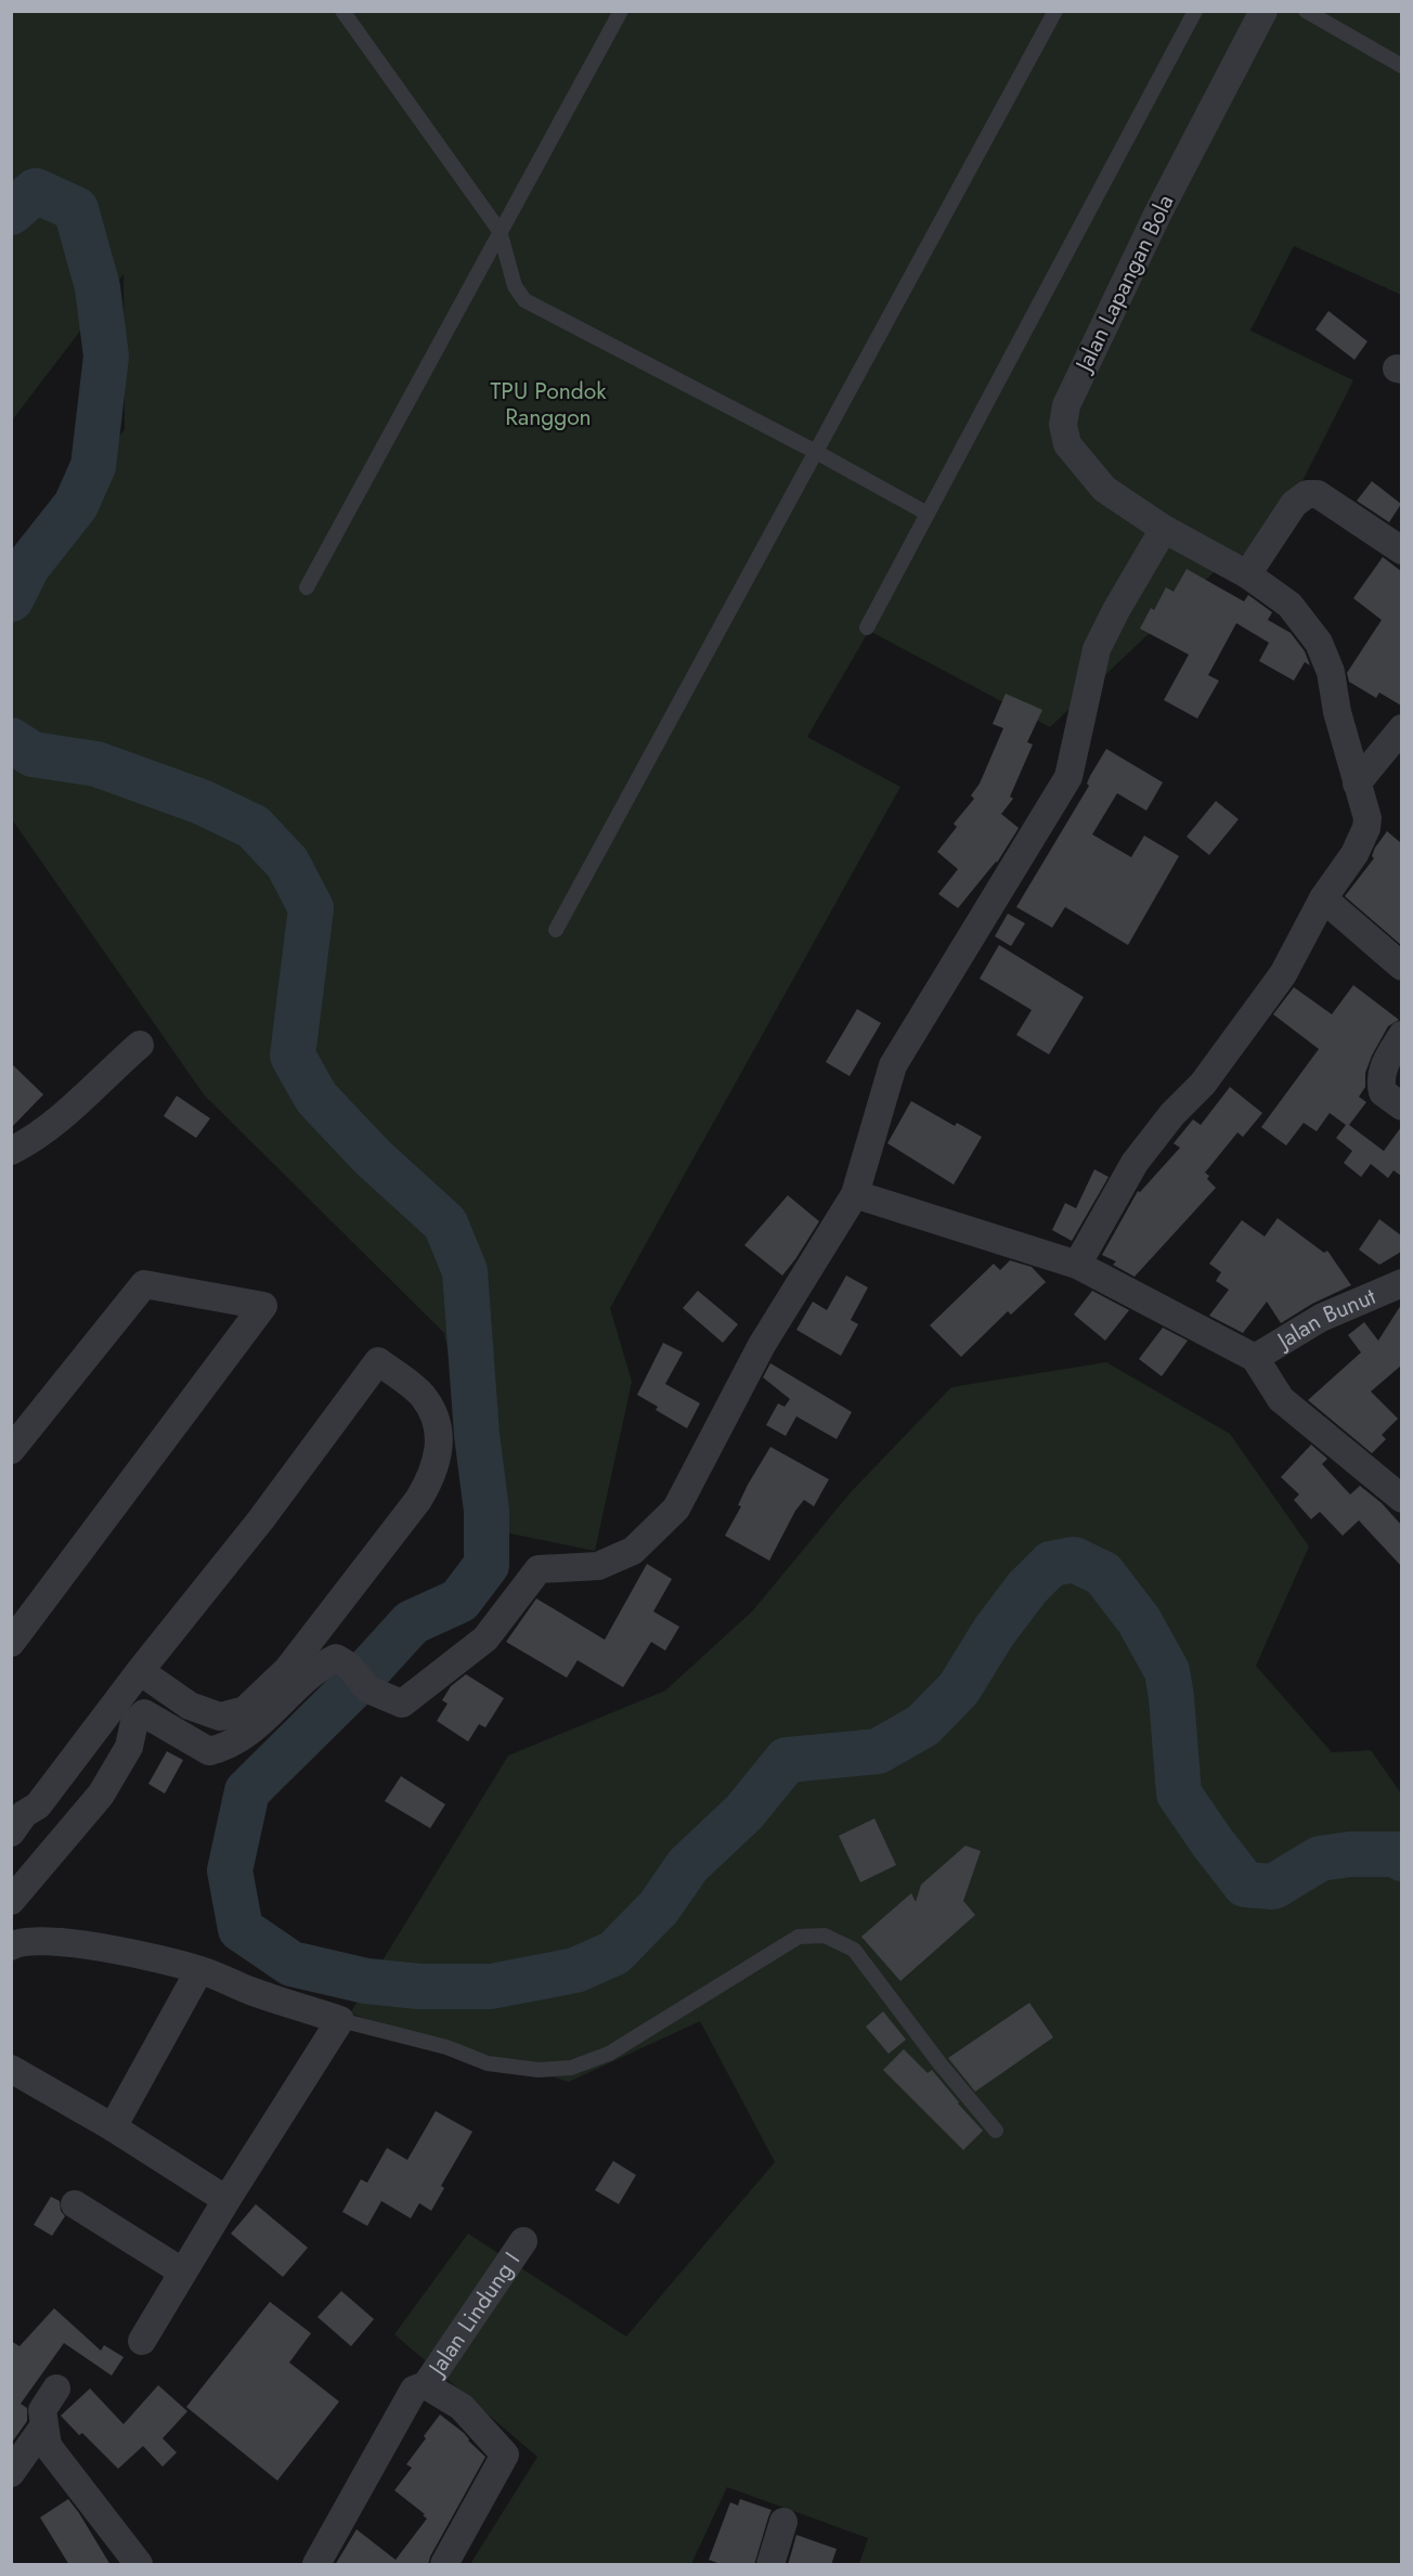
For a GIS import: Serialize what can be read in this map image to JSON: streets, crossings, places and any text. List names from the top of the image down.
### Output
{
  "streets": {
    "street": ["Jalan Lapangan Bola", "Jalan Bunut", "Jalan Lindung I"]
  },
  "parks": ["TPU Pondok Ranggon"]
}
